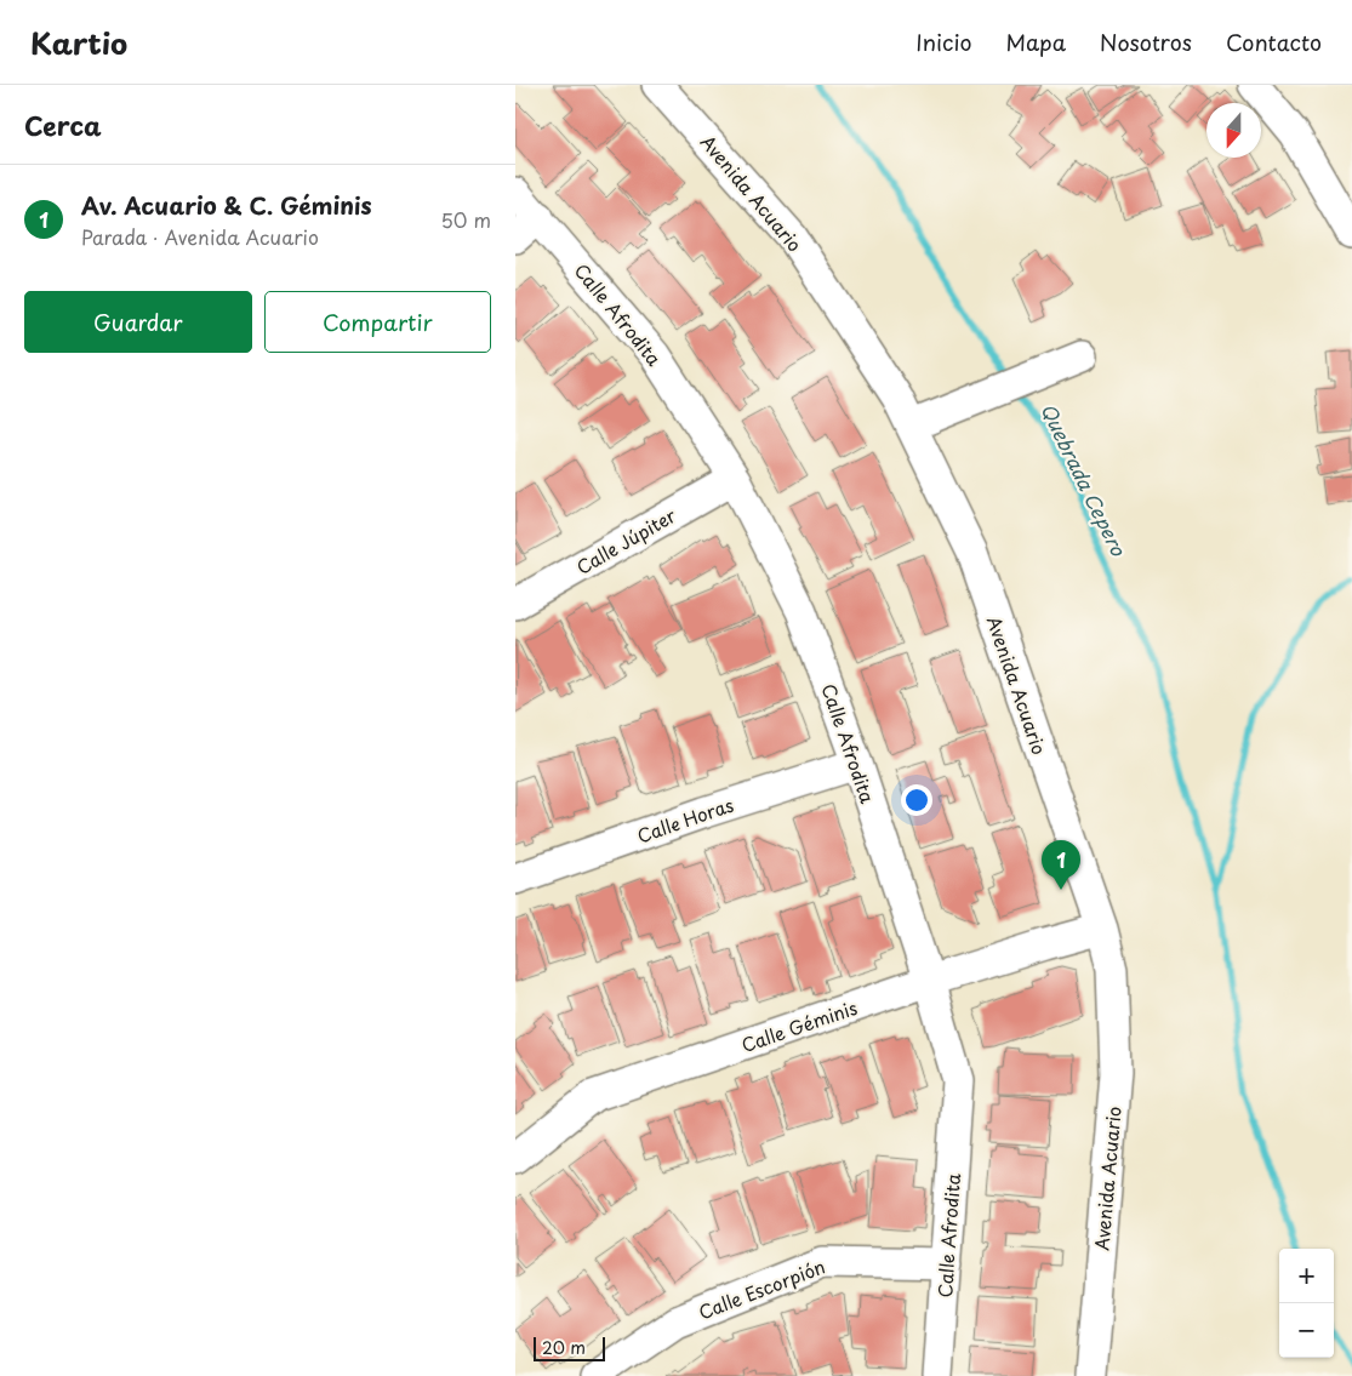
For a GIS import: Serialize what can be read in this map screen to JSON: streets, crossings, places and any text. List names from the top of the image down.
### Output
{
  "streets": {
    "street": [
      "Avenida Acuario",
      "Calle Afrodita",
      "Calle Júpiter",
      "Calle Horas",
      "Calle Géminis",
      "Calle Escorpión"
    ]
  },
  "crossings": [
    ["Avenida Acuario", "Calle Géminis"],
    ["Calle Afrodita", "Calle Júpiter"],
    ["Calle Afrodita", "Calle Horas"],
    ["Calle Afrodita", "Calle Géminis"],
    ["Calle Afrodita", "Calle Escorpión"]
  ],
  "water": ["Quebrada Cepero"],
  "scale_bar": "20 m",
  "north": "bottom",
  "page": {
    "header": "Kartio",
    "nav": [
      "Inicio",
      "Mapa",
      "Nosotros",
      "Contacto"
    ],
    "heading": "Cerca",
    "list": [
      {
        "mark": "1",
        "name": "Av. Acuario & C. Géminis",
        "note": "Parada · Avenida Acuario",
        "value": "50 m"
      }
    ],
    "buttons": ["Guardar", "Compartir"],
    "pins": "1",
    "map_buttons": ["+", "−"],
    "scale": "20 m"
  }
}
